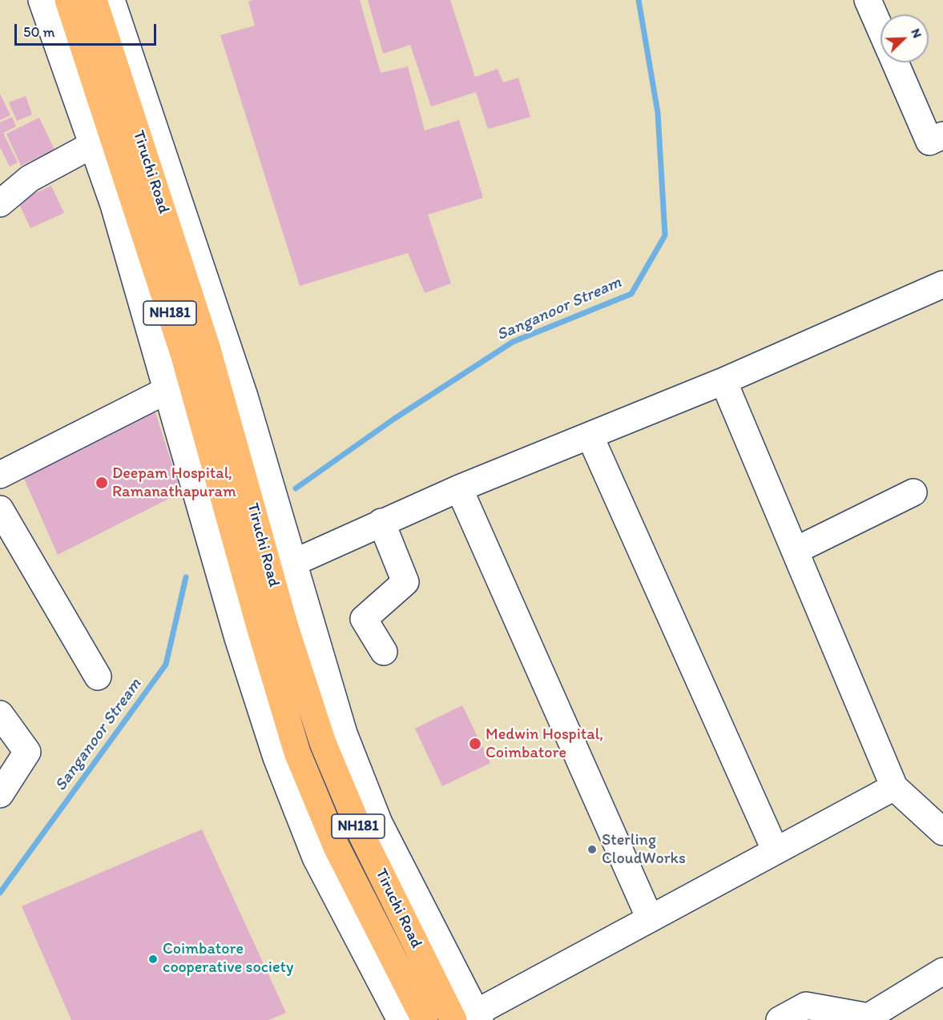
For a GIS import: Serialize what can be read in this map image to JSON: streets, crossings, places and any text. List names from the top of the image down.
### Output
{
  "streets": {
    "highway": ["Tiruchi Road", "NH181"]
  },
  "crossings": [
    ["Tiruchi Road", "NH181"]
  ],
  "water": ["Sanganoor Stream"],
  "places": [
    "Deepam Hospital, Ramanathapuram",
    "Medwin Hospital, Coimbatore",
    "Sterling CloudWorks",
    "Coimbatore cooperative society"
  ],
  "scale_bar": "50 m",
  "north": "top right"
}
